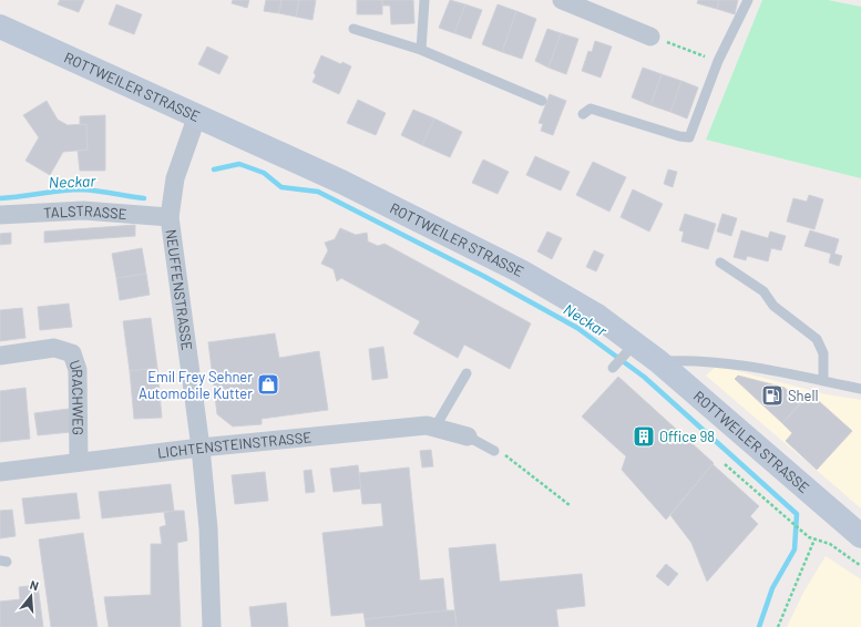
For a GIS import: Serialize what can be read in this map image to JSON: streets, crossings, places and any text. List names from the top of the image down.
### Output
{
  "streets": {
    "main road": ["ROTTWEILER STRASSE"],
    "street": [
      "TALSTRASSE",
      "NEUFFENSTRASSE",
      "URACHWEG",
      "LICHTENSTEINSTRASSE"
    ]
  },
  "crossings": [
    ["ROTTWEILER STRASSE", "NEUFFENSTRASSE"],
    ["TALSTRASSE", "NEUFFENSTRASSE"],
    ["NEUFFENSTRASSE", "LICHTENSTEINSTRASSE"],
    ["URACHWEG", "LICHTENSTEINSTRASSE"]
  ],
  "water": ["Neckar"],
  "places": {
    "shop": ["Emil Frey Sehner Automobile Kutter"],
    "fuel station": ["Shell"],
    "building": ["Office 98"]
  },
  "north": "top"
}
